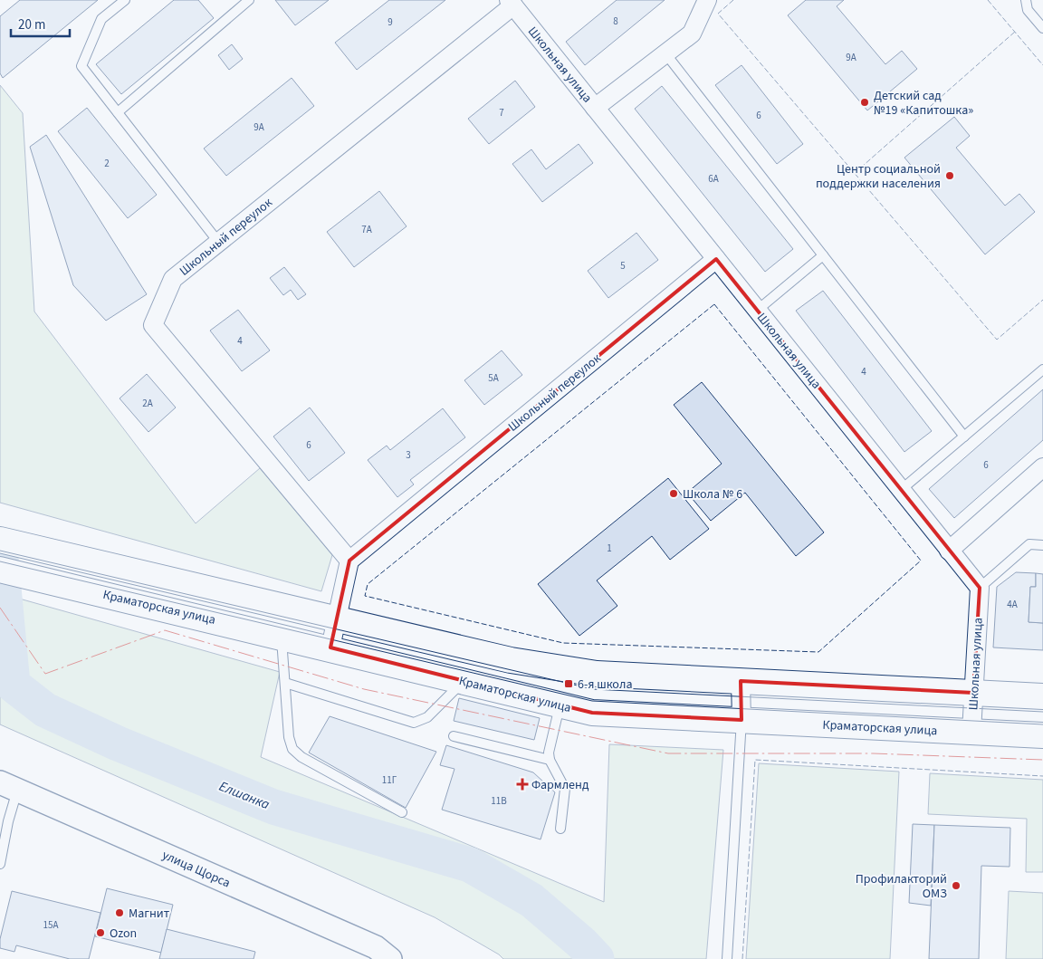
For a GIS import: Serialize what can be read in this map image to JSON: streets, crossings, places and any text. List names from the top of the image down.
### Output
{
  "streets": {
    "main road": ["Краматорская улица"],
    "street": ["Школьная улица", "Школьный переулок", "улица Щорса"]
  },
  "crossings": [
    ["Школьная улица", "Школьный переулок"],
    ["Школьная улица", "Краматорская улица"]
  ],
  "water": ["Елшанка"],
  "places": {
    "other": [
      "Детский сад №19 «Капитошка»",
      "Центр социальной поддержки населения",
      "Школа № 6",
      "Профилакторий ОМЗ",
      "Магнит",
      "Ozon"
    ],
    "transit": ["6-я школа"],
    "health": ["Фармленд"]
  },
  "house_numbers": [
    "8",
    "9",
    "9А",
    "7",
    "6",
    "9А",
    "2",
    "6А",
    "7А",
    "5",
    "4",
    "4",
    "5А",
    "2А",
    "6",
    "3",
    "6",
    "1",
    "4А",
    "11Г",
    "11В",
    "15А"
  ],
  "scale_bar": "20 m"
}
